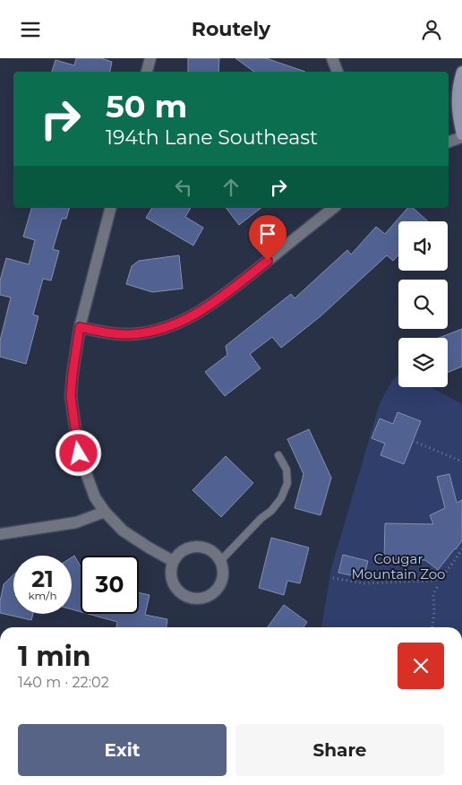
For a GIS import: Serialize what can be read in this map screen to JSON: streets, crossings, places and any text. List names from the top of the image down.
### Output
{
  "parks": ["Cougar Mountain Zoo"],
  "page": {
    "header": "Routely",
    "turn": ["50 m", "194th Lane Southeast"],
    "speed": "21 km/h",
    "limit": "30",
    "heading": ["1 min", "140 m · 22:02"],
    "buttons": ["Exit", "Share"]
  }
}
